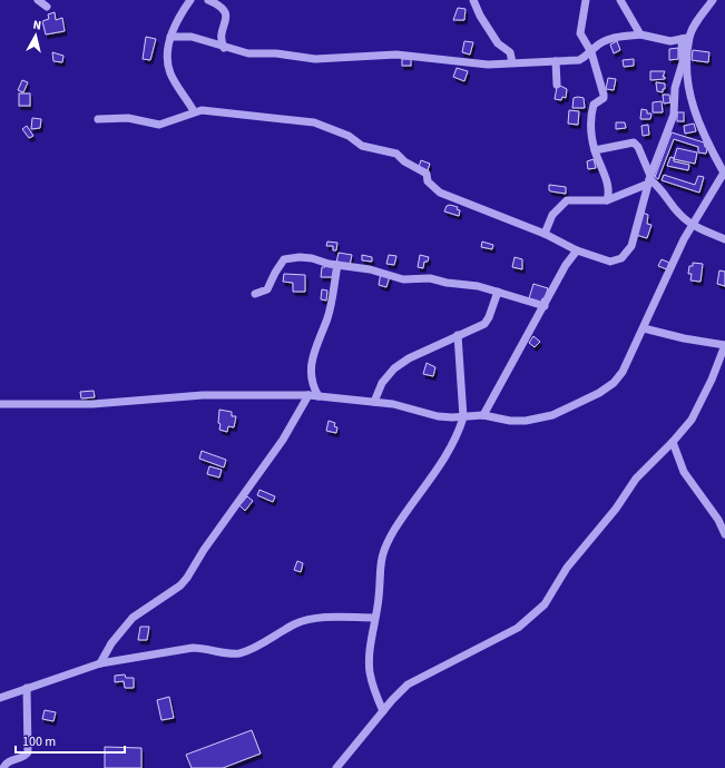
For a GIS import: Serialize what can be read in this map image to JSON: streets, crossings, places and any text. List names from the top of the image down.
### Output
{
  "scale_bar": "100 m",
  "north": "top"
}
